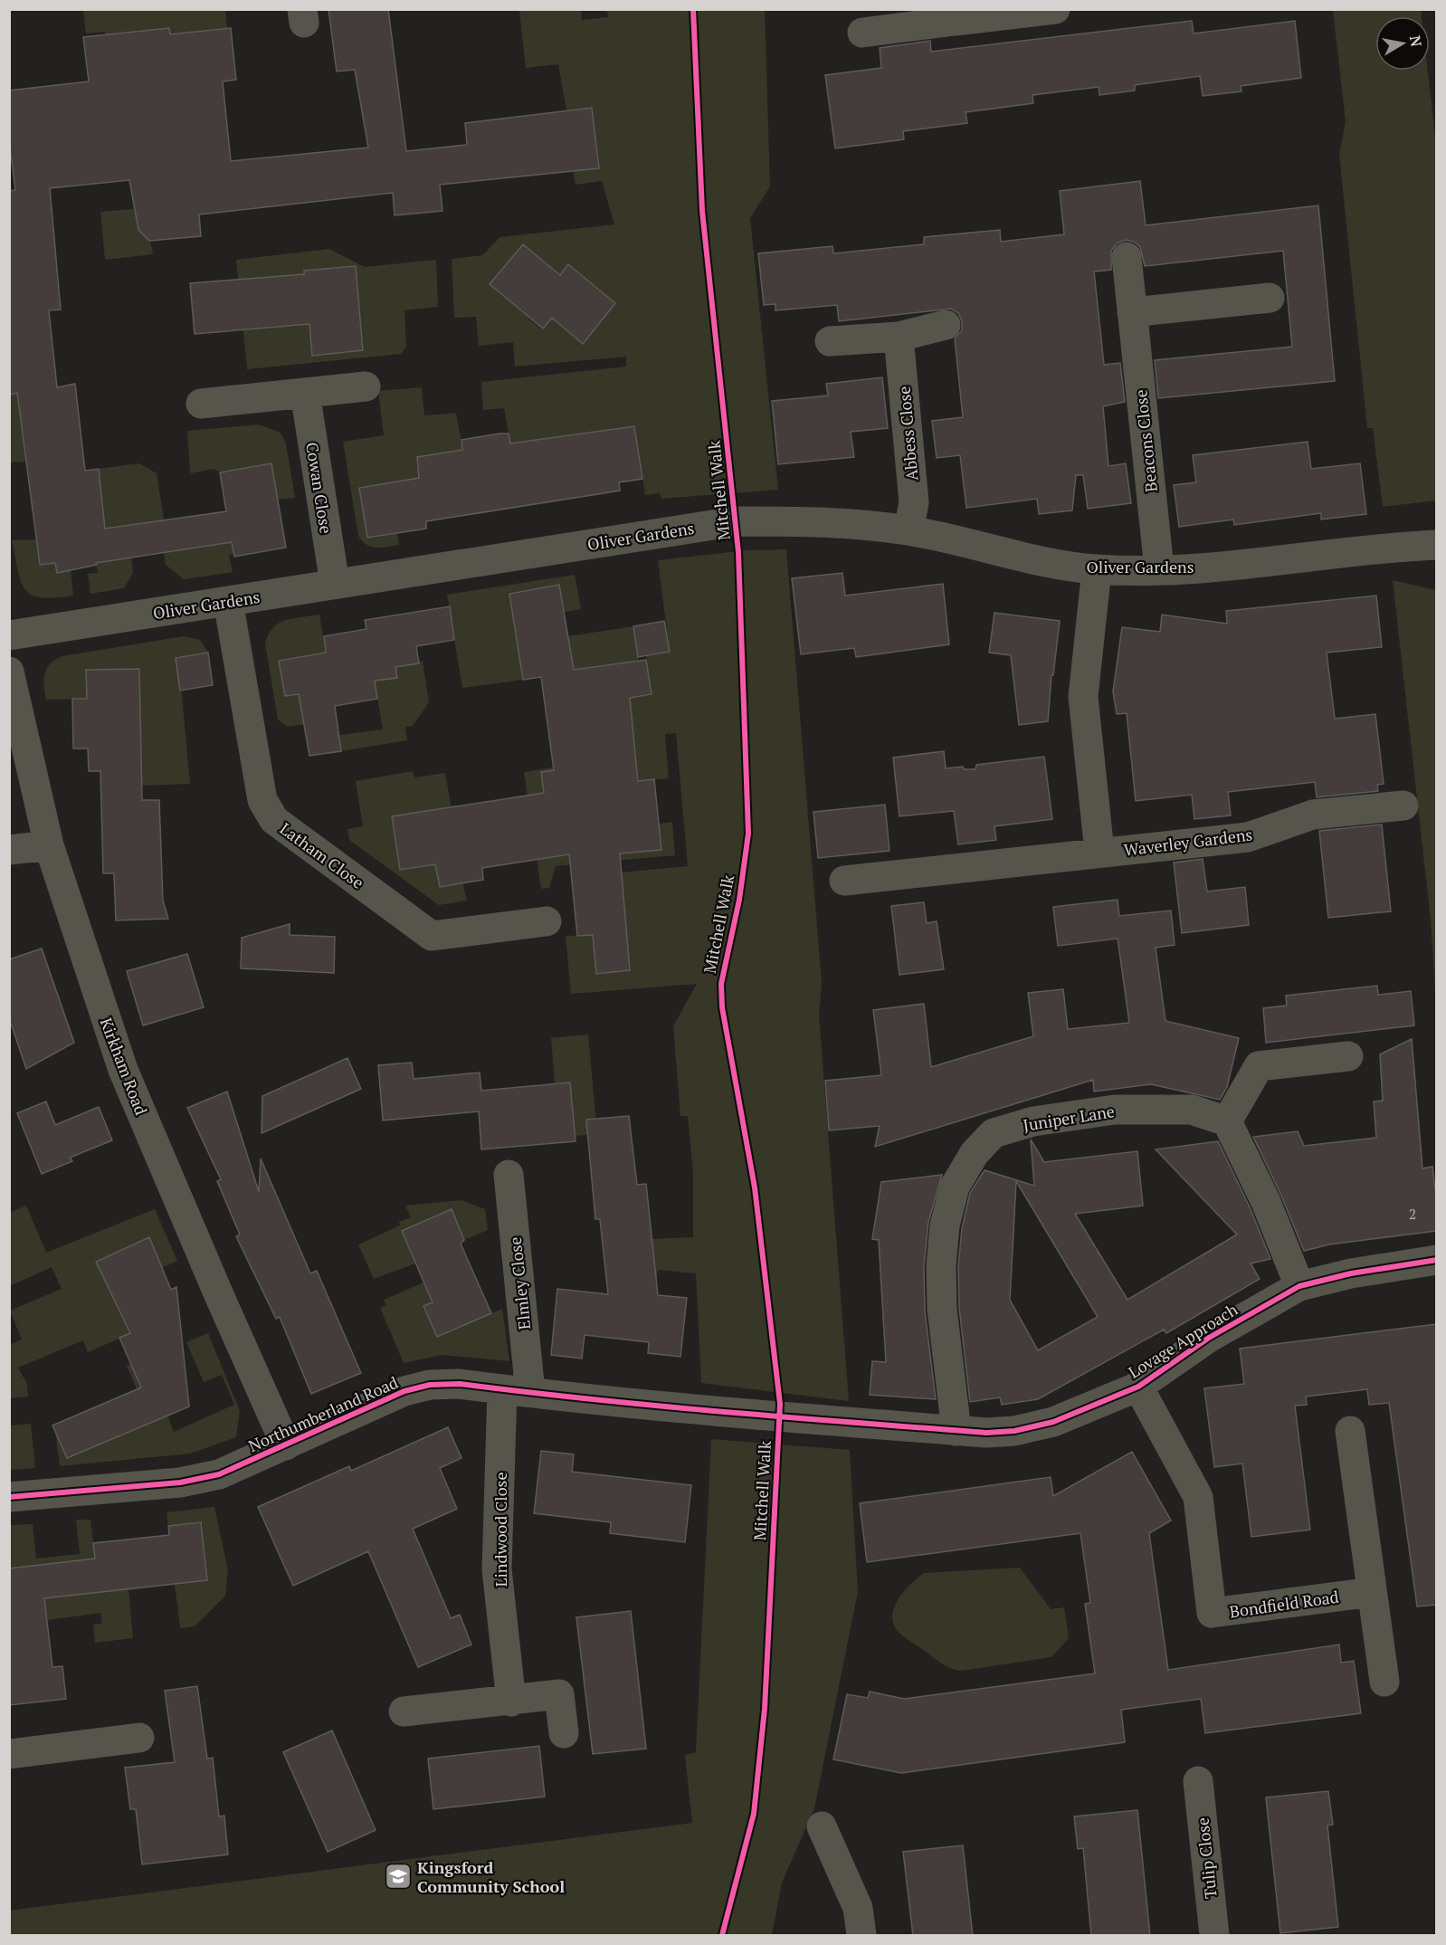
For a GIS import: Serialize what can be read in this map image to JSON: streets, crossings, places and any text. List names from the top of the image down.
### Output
{
  "streets": {
    "street": [
      "Abbess Close",
      "Beacons Close",
      "Cowan Close",
      "Oliver Gardens",
      "Waverley Gardens",
      "Latham Close",
      "Kirkham Road",
      "Juniper Lane",
      "Elmley Close",
      "Lovage Approach",
      "Northumberland Road",
      "Lindwood Close",
      "Bondfield Road",
      "Tulip Close"
    ],
    "cycle path": ["Mitchell Walk"]
  },
  "crossings": [
    ["Abbess Close", "Oliver Gardens"],
    ["Beacons Close", "Oliver Gardens"],
    ["Cowan Close", "Oliver Gardens"],
    ["Oliver Gardens", "Waverley Gardens"],
    ["Oliver Gardens", "Latham Close"],
    ["Kirkham Road", "Northumberland Road"],
    ["Juniper Lane", "Lovage Approach"],
    ["Elmley Close", "Northumberland Road"],
    ["Elmley Close", "Lindwood Close"],
    ["Lovage Approach", "Northumberland Road"],
    ["Lovage Approach", "Bondfield Road"],
    ["Northumberland Road", "Lindwood Close"]
  ],
  "places": {
    "school or university": ["Kingsford Community School"]
  },
  "house_numbers": ["2"],
  "north": "right"
}
